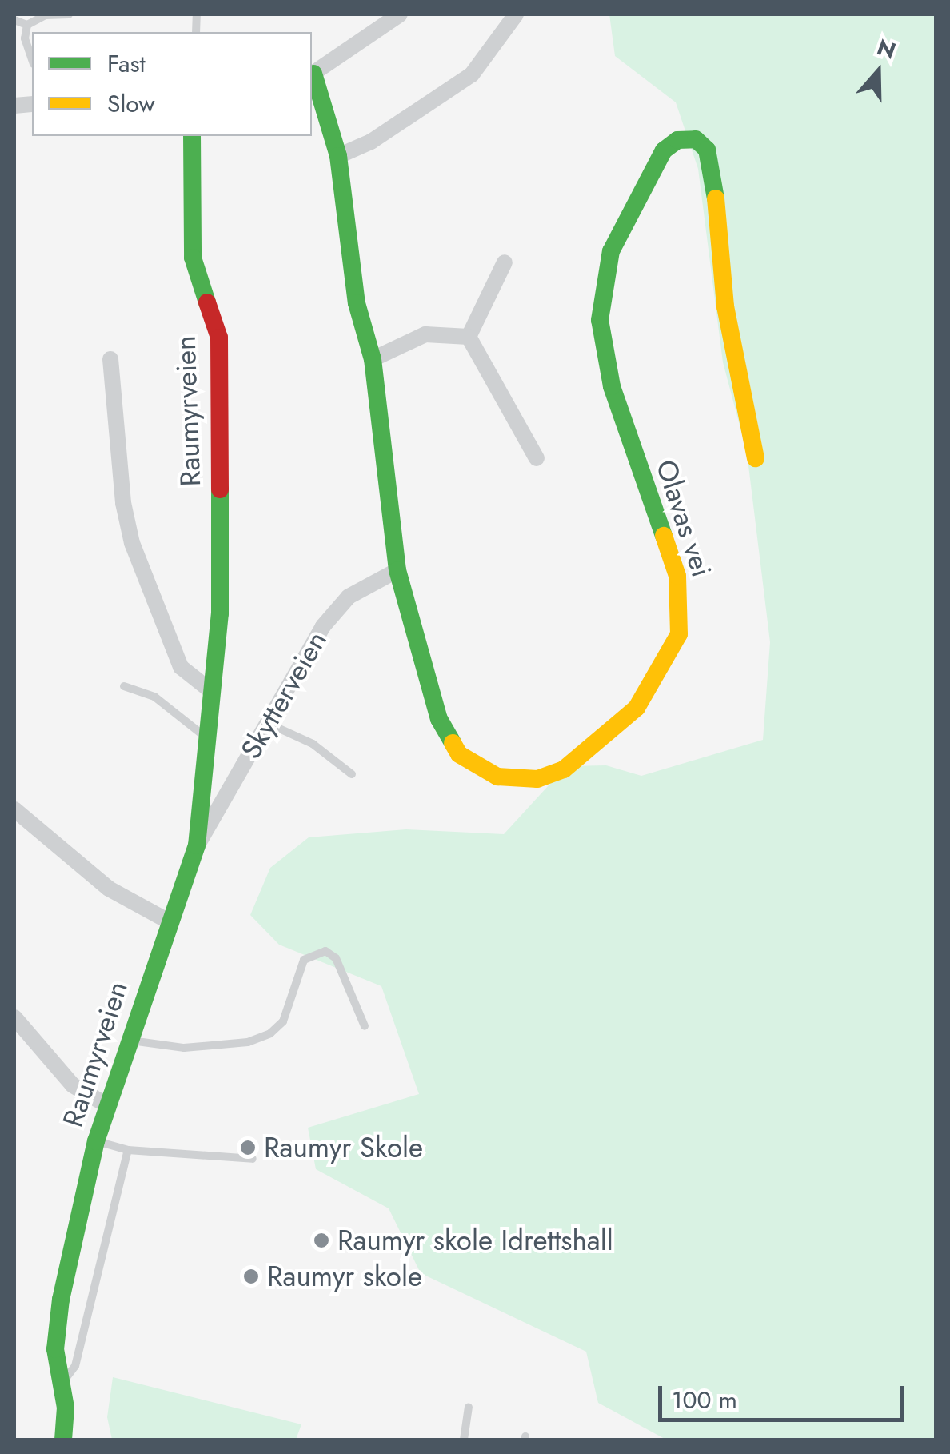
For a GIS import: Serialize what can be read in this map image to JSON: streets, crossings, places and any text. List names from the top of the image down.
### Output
{
  "streets": {
    "street": ["Raumyrveien", "Olavas vei", "Skytterveien"]
  },
  "crossings": [
    ["Raumyrveien", "Skytterveien"],
    ["Olavas vei", "Skytterveien"]
  ],
  "places": ["Raumyr Skole", "Raumyr skole Idrettshall", "Raumyr skole"],
  "legend": ["Fast", "Slow"],
  "scale_bar": "100 m",
  "north": "top"
}
